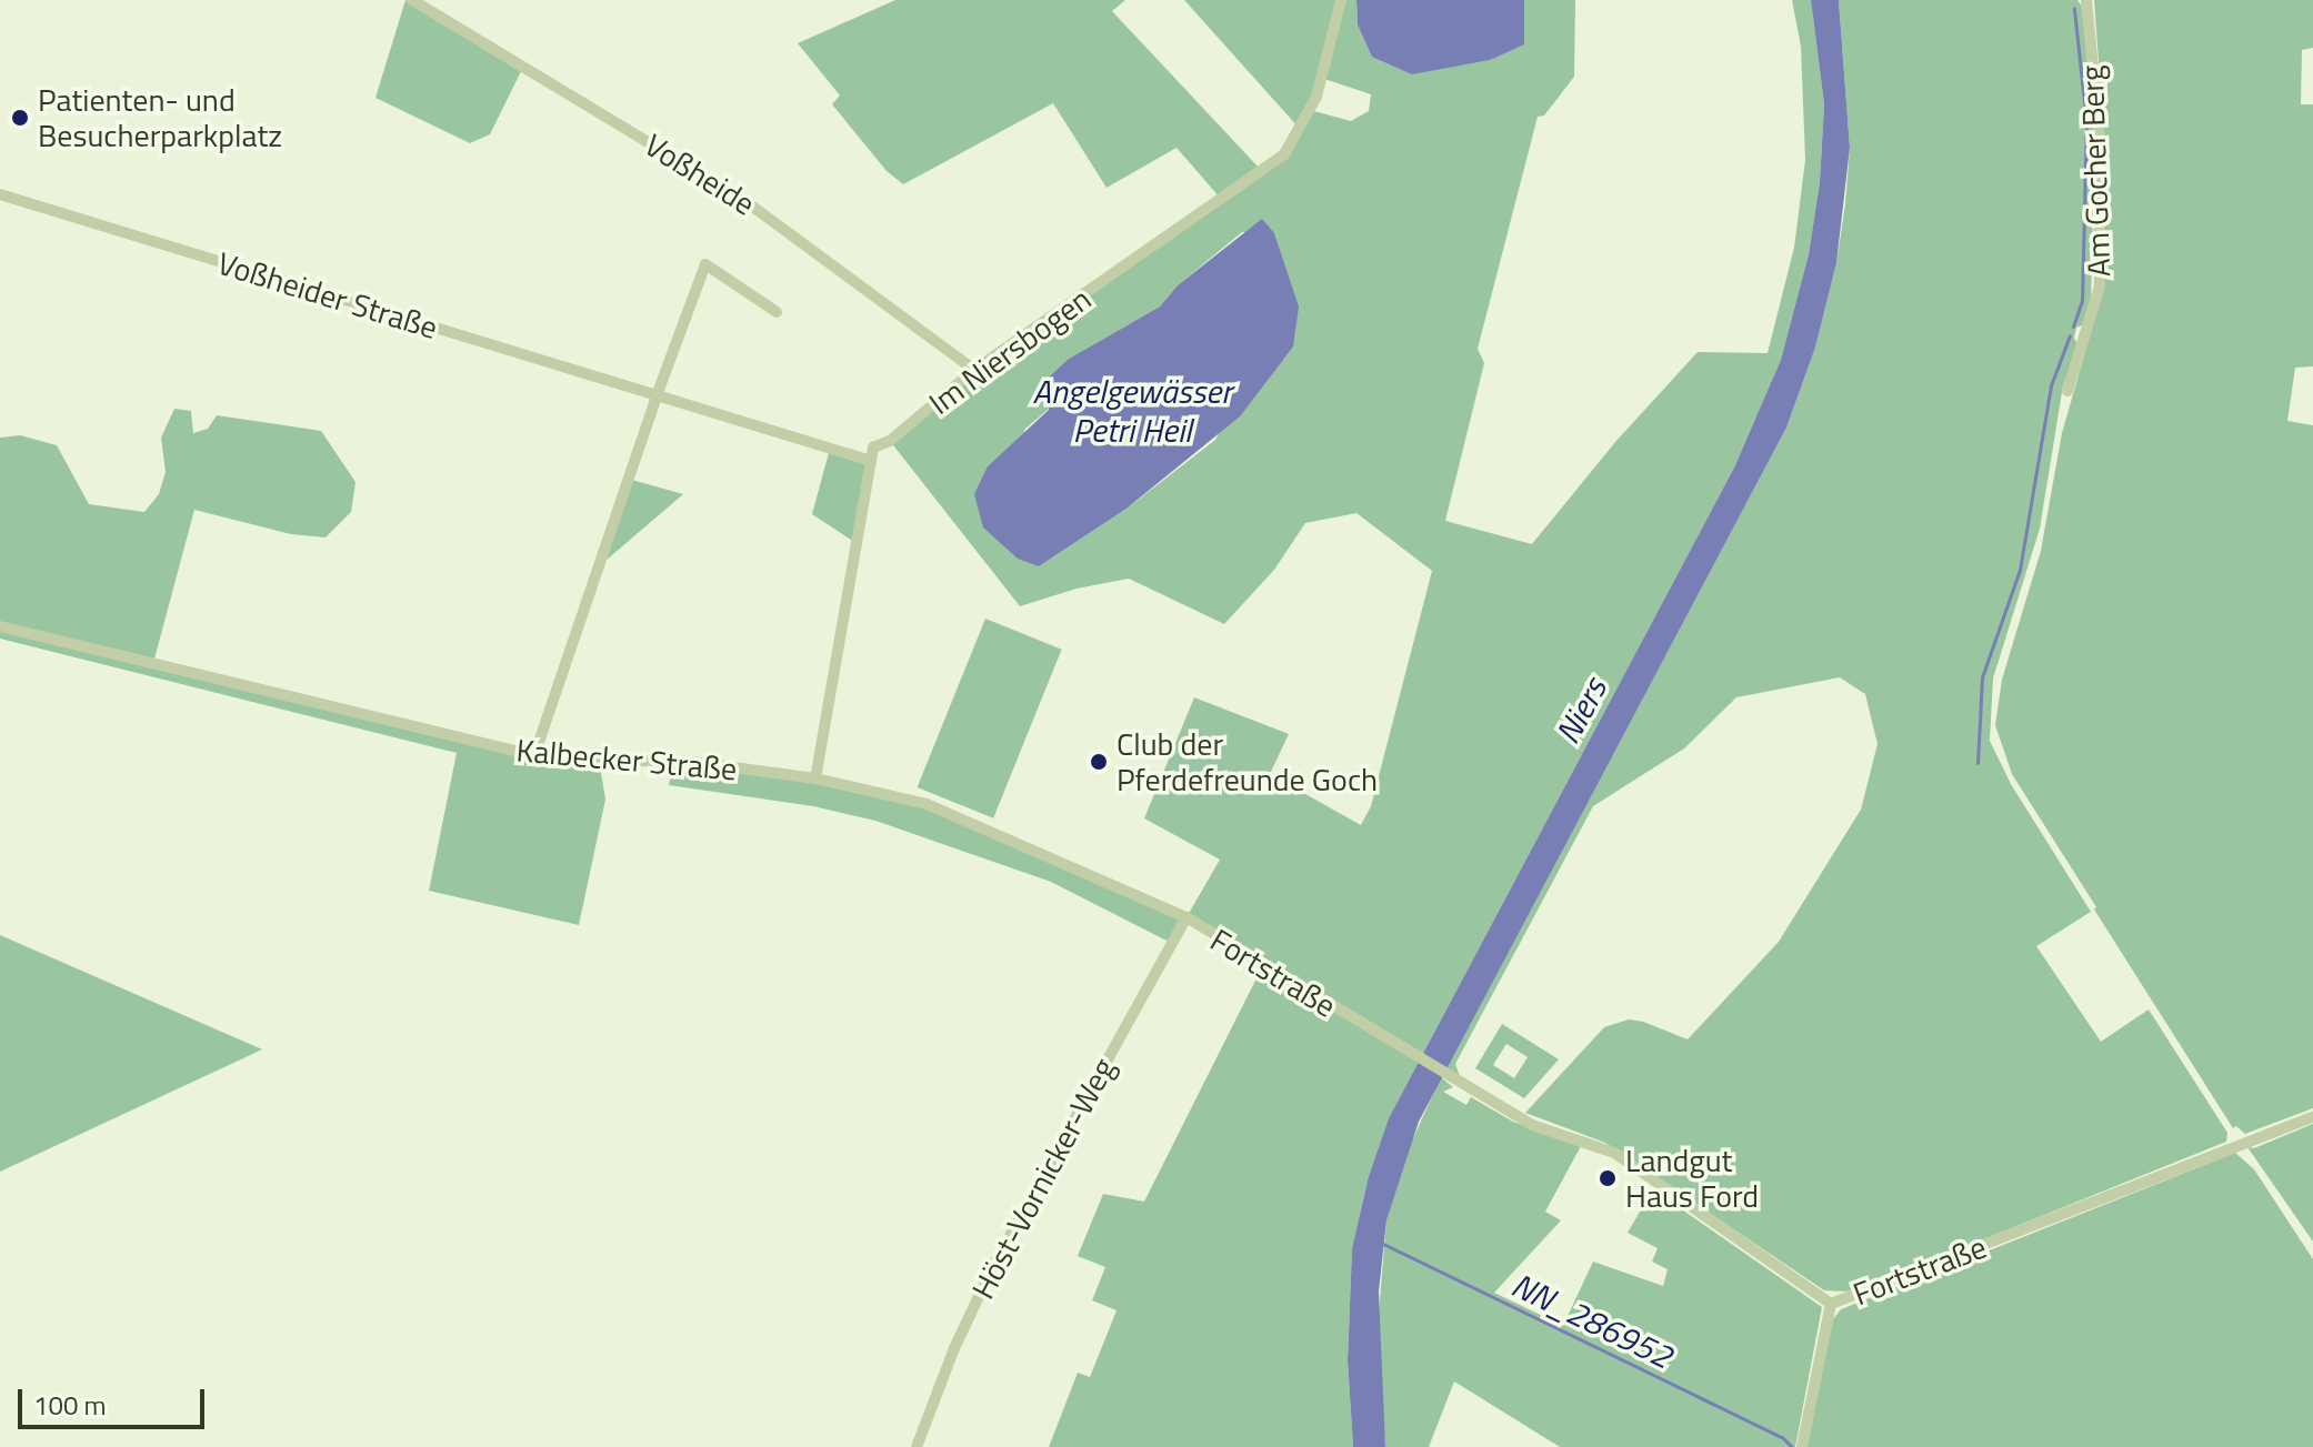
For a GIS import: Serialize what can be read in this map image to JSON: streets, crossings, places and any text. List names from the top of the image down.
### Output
{
  "streets": {
    "street": [
      "Am Gocher Berg",
      "Voßheide",
      "Voßheider Straße",
      "Im Niersbogen",
      "Kalbecker Straße",
      "Fortstraße",
      "Höst-Vornicker-Weg"
    ]
  },
  "crossings": [
    ["Voßheide", "Im Niersbogen"],
    ["Voßheider Straße", "Im Niersbogen"],
    ["Kalbecker Straße", "Fortstraße"],
    ["Kalbecker Straße", "Höst-Vornicker-Weg"],
    ["Fortstraße", "Höst-Vornicker-Weg"]
  ],
  "water": ["Angelgewässer Petri Heil", "Niers", "NN_286952"],
  "places": ["Patienten- und Besucherparkplatz", "Club der Pferdefreunde Goch", "Landgut Haus Ford"],
  "scale_bar": "100 m"
}
